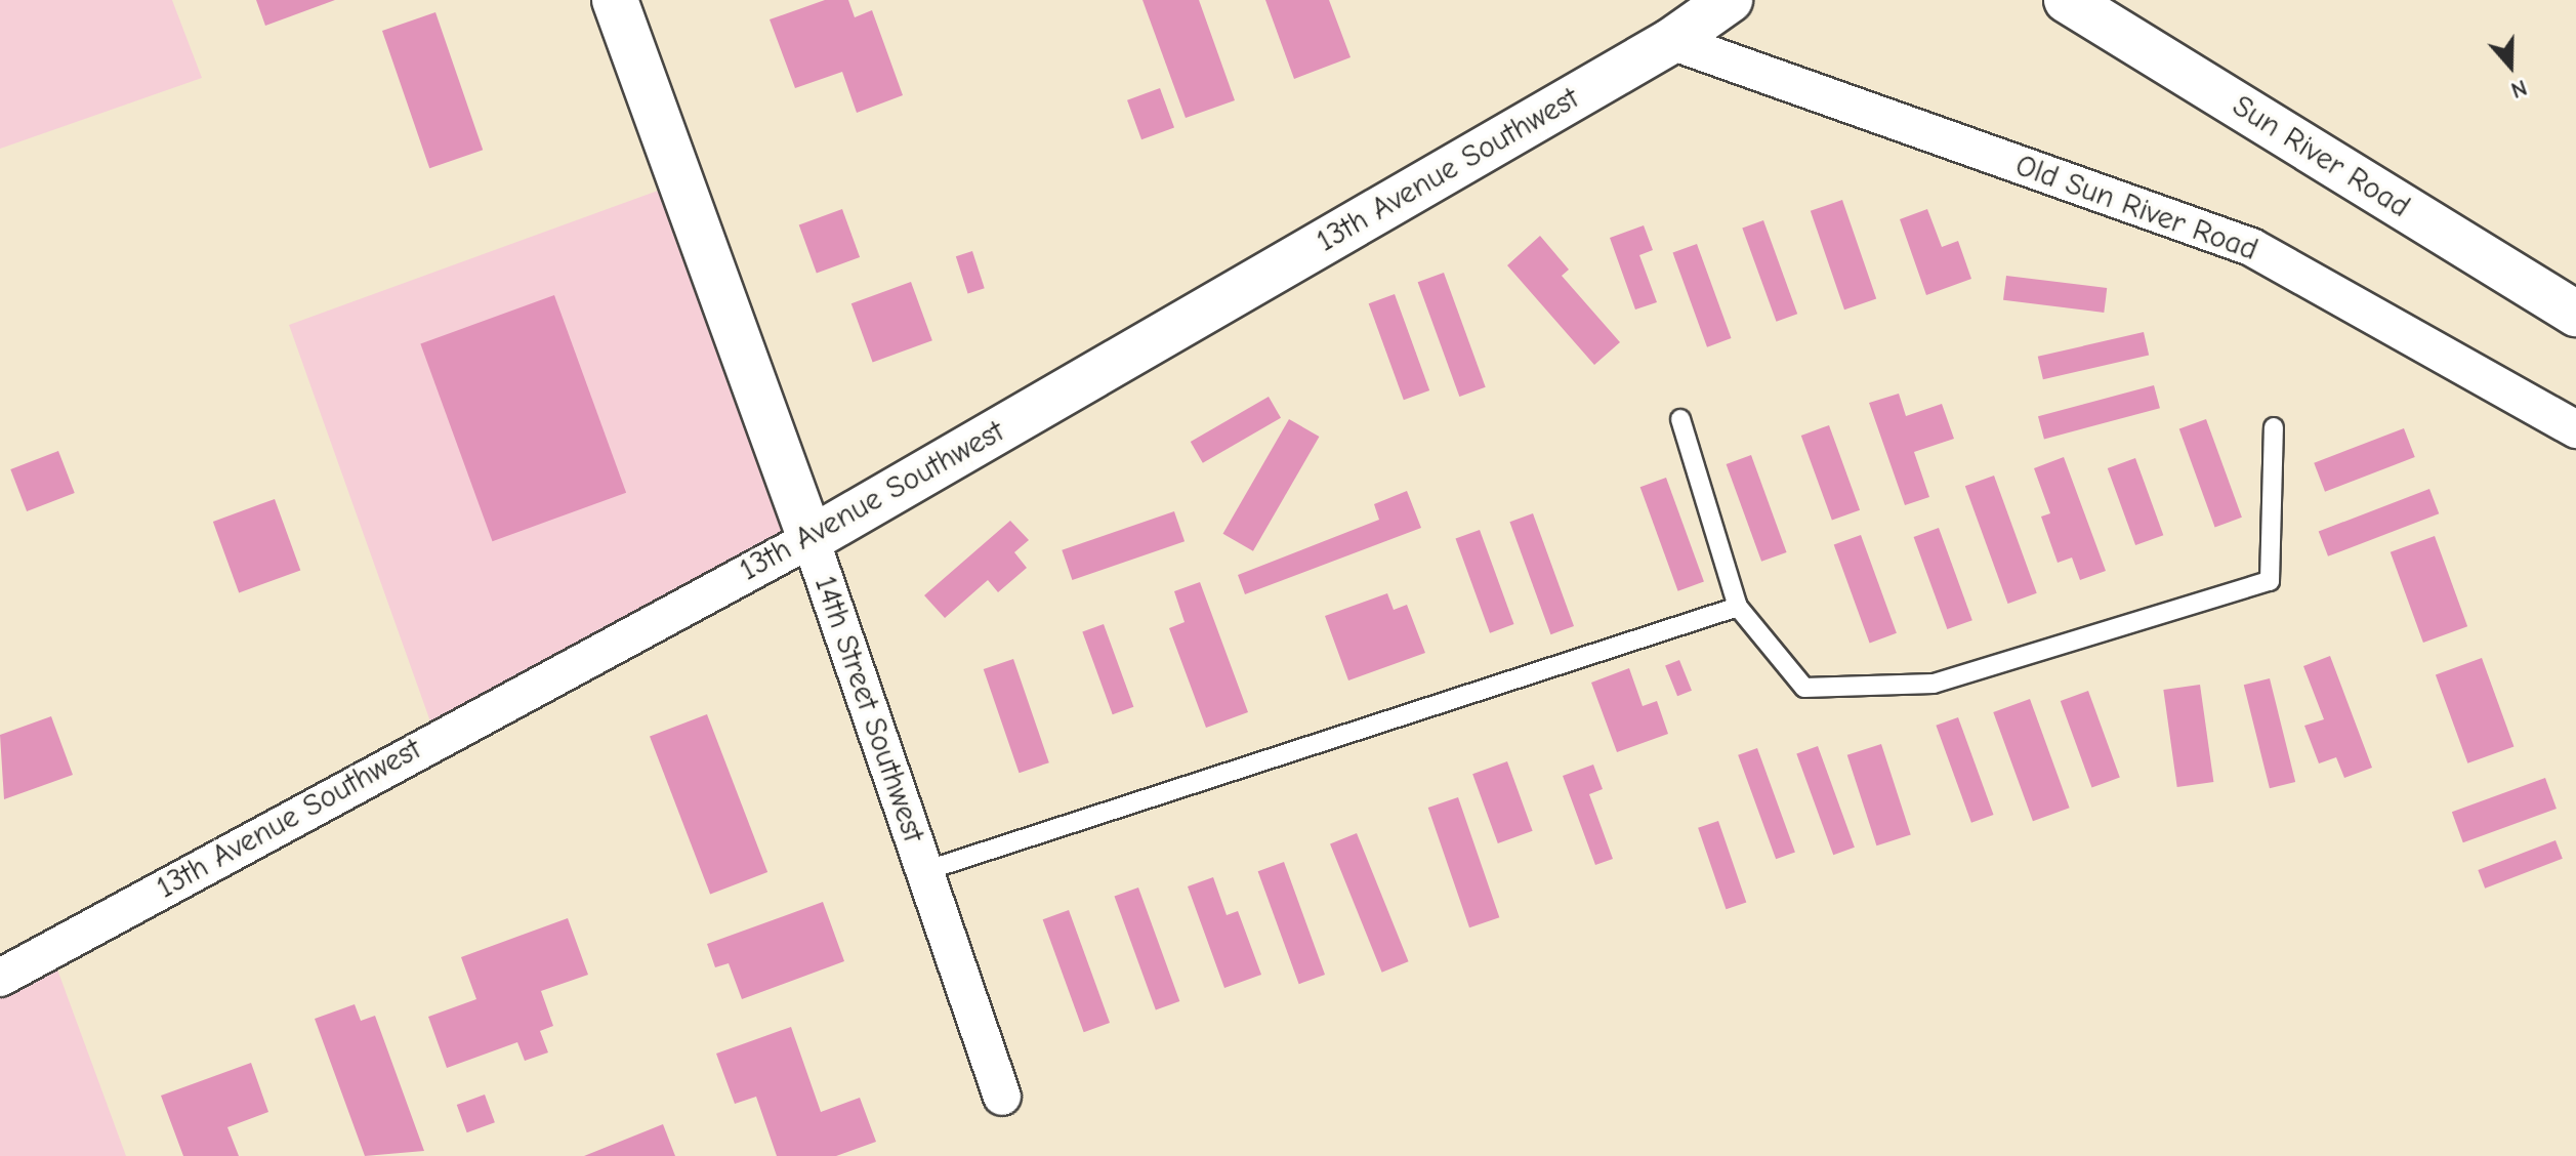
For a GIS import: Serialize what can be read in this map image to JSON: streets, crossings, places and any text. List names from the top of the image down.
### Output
{
  "streets": {
    "street": [
      "Sun River Road",
      "13th Avenue Southwest",
      "Old Sun River Road",
      "14th Street Southwest"
    ]
  },
  "crossings": [
    ["13th Avenue Southwest", "Old Sun River Road"],
    ["13th Avenue Southwest", "14th Street Southwest"]
  ],
  "north": "bottom"
}
